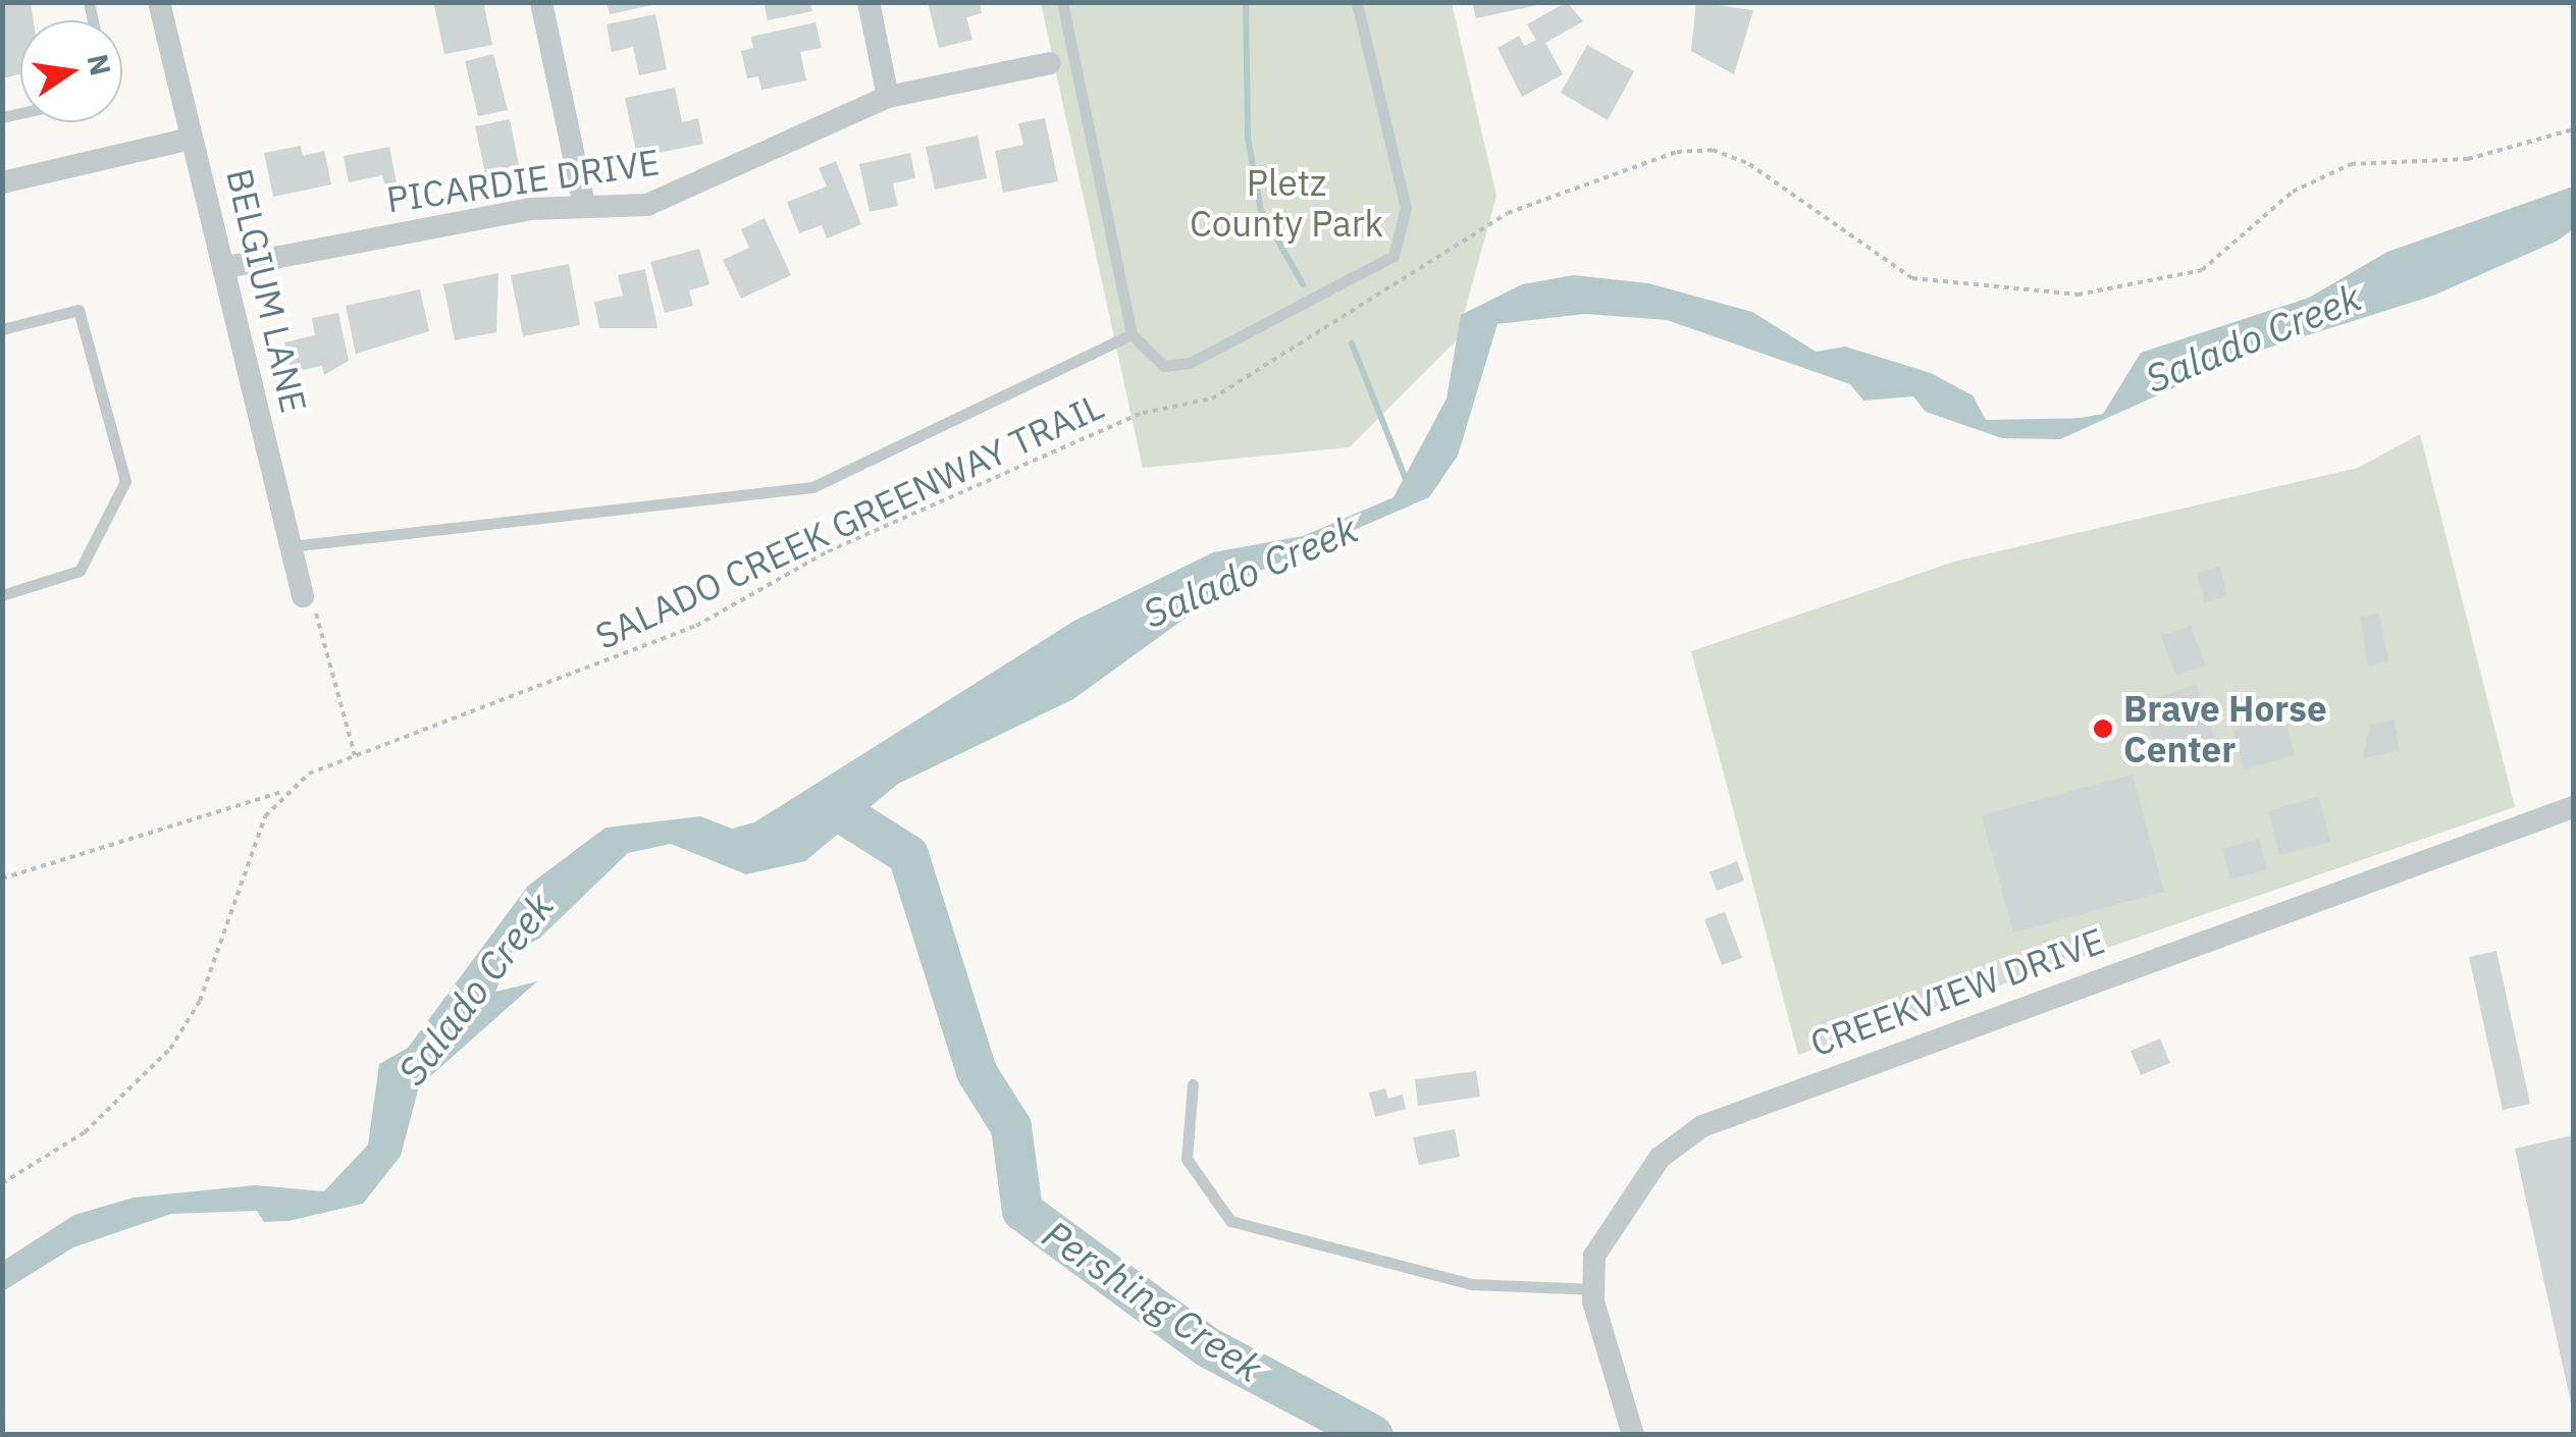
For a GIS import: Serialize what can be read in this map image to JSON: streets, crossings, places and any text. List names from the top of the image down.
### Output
{
  "streets": {
    "street": ["PICARDIE DRIVE", "BELGIUM LANE", "CREEKVIEW DRIVE"],
    "path": ["SALADO CREEK GREENWAY TRAIL"]
  },
  "crossings": [
    ["PICARDIE DRIVE", "BELGIUM LANE"]
  ],
  "water": ["Salado Creek", "Pershing Creek"],
  "parks": ["Pletz County Park"],
  "places": ["Brave Horse Center"],
  "north": "right"
}
